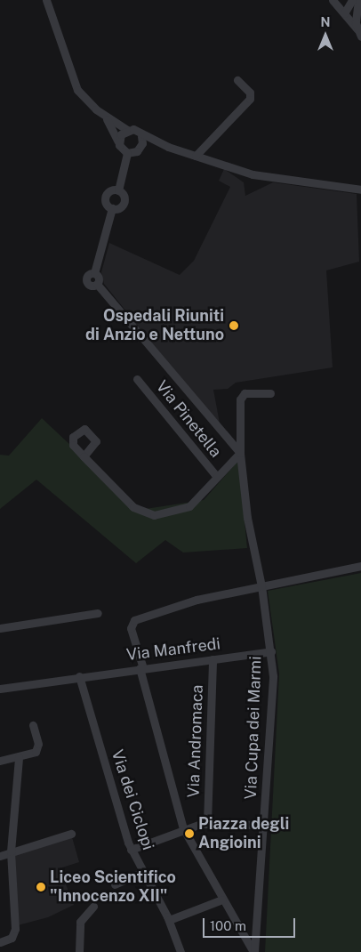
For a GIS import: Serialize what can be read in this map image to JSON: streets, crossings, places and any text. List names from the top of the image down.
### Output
{
  "streets": {
    "street": [
      "Via Pinetella",
      "Via Manfredi",
      "Via Cupa dei Marmi",
      "Via Andromaca",
      "Via dei Ciclopi"
    ]
  },
  "crossings": [
    ["Via Pinetella", "Via Cupa dei Marmi"],
    ["Via Manfredi", "Via Cupa dei Marmi"],
    ["Via Manfredi", "Via Andromaca"],
    ["Via Manfredi", "Via dei Ciclopi"]
  ],
  "places": ["Ospedali Riuniti di Anzio e Nettuno", "Piazza degli Angioini", "Liceo Scientifico \"Innocenzo XII\""],
  "scale_bar": "100 m",
  "north": "top"
}
